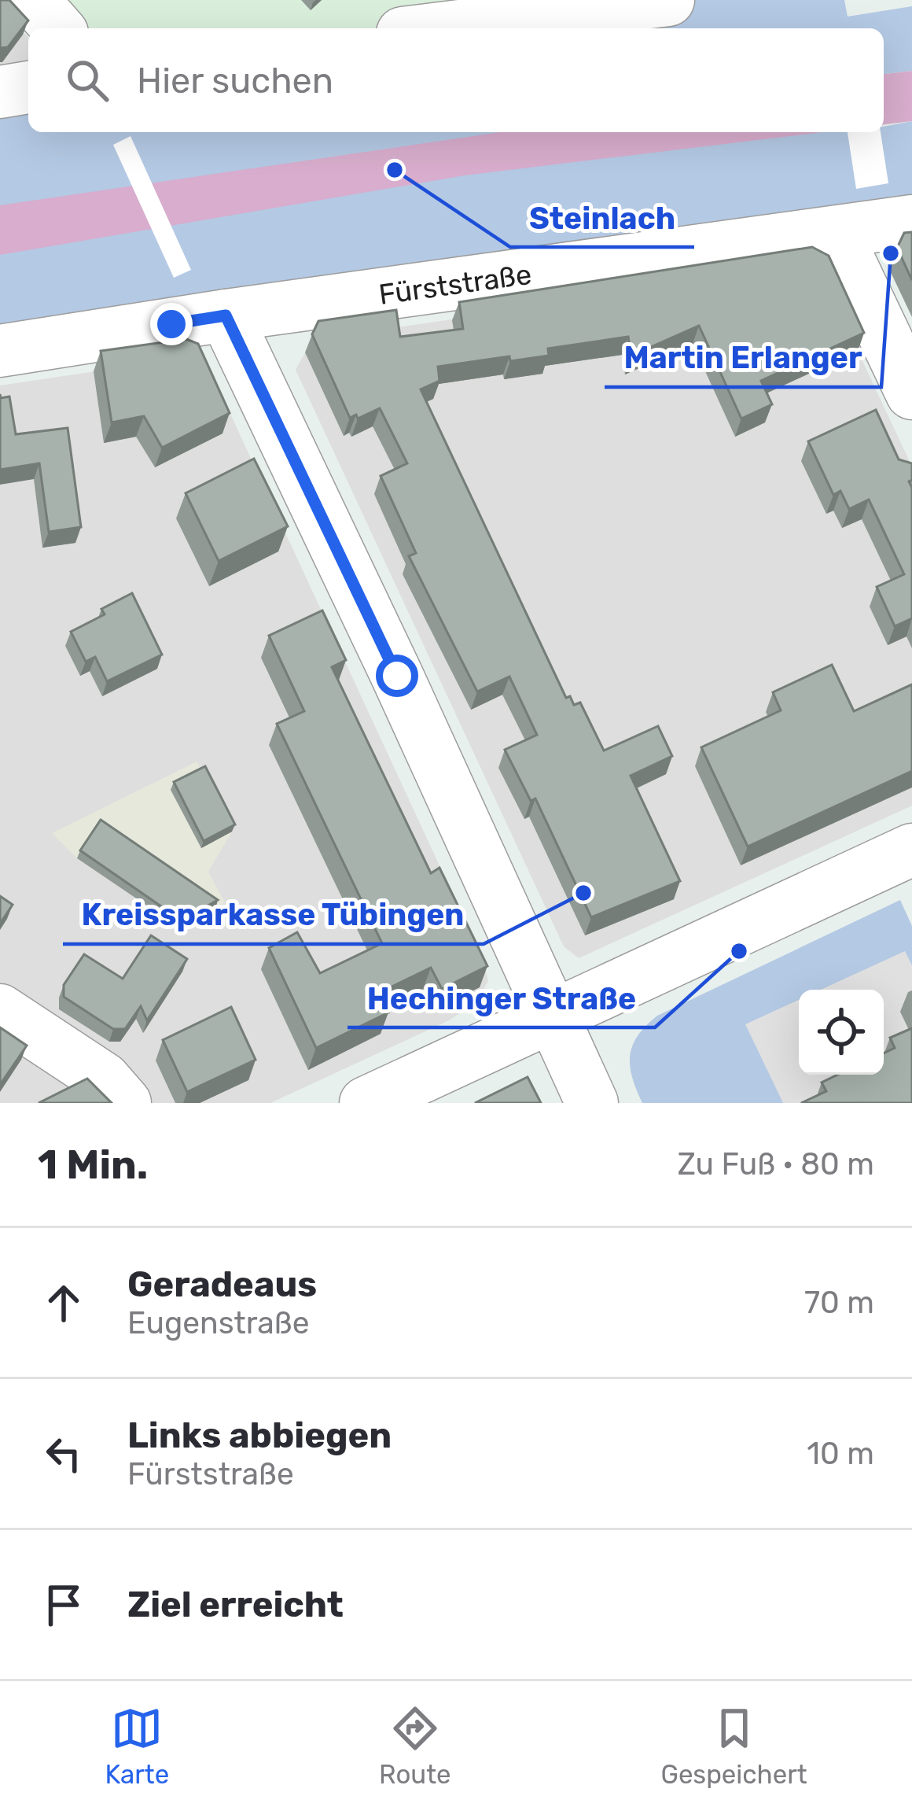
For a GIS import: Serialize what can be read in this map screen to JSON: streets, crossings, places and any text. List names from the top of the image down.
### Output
{
  "streets": {
    "street": ["Fürststraße"]
  },
  "places": [
    "Steinlach",
    "Martin Erlanger",
    "Kreissparkasse Tübingen",
    "Hechinger Straße"
  ],
  "page": {
    "search": "Hier suchen",
    "heading": ["1 Min.", "Zu Fuß · 80 m"],
    "list": [
      ["Geradeaus", "Eugenstraße", "70 m"],
      ["Links abbiegen", "Fürststraße", "10 m"],
      "Ziel erreicht"
    ],
    "nav": ["Karte", "Route", "Gespeichert"]
  }
}
